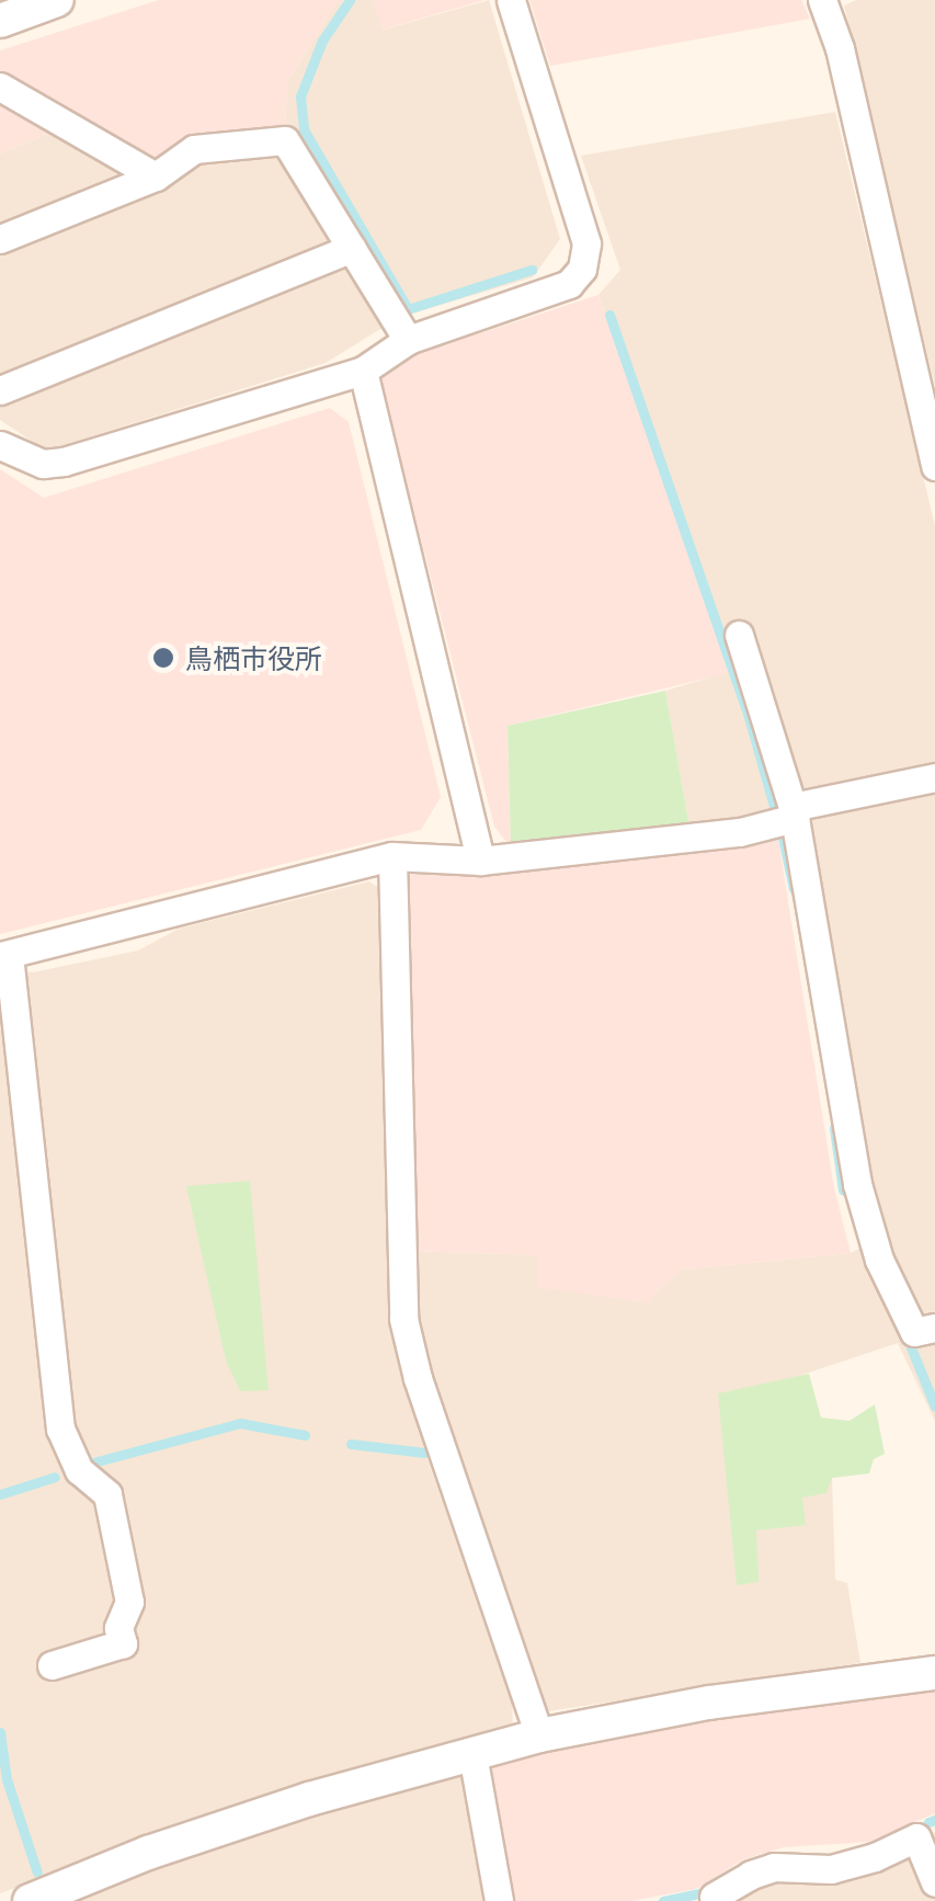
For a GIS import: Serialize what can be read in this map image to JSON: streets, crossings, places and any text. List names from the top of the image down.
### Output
{
  "places": ["鳥栖市役所"]
}
